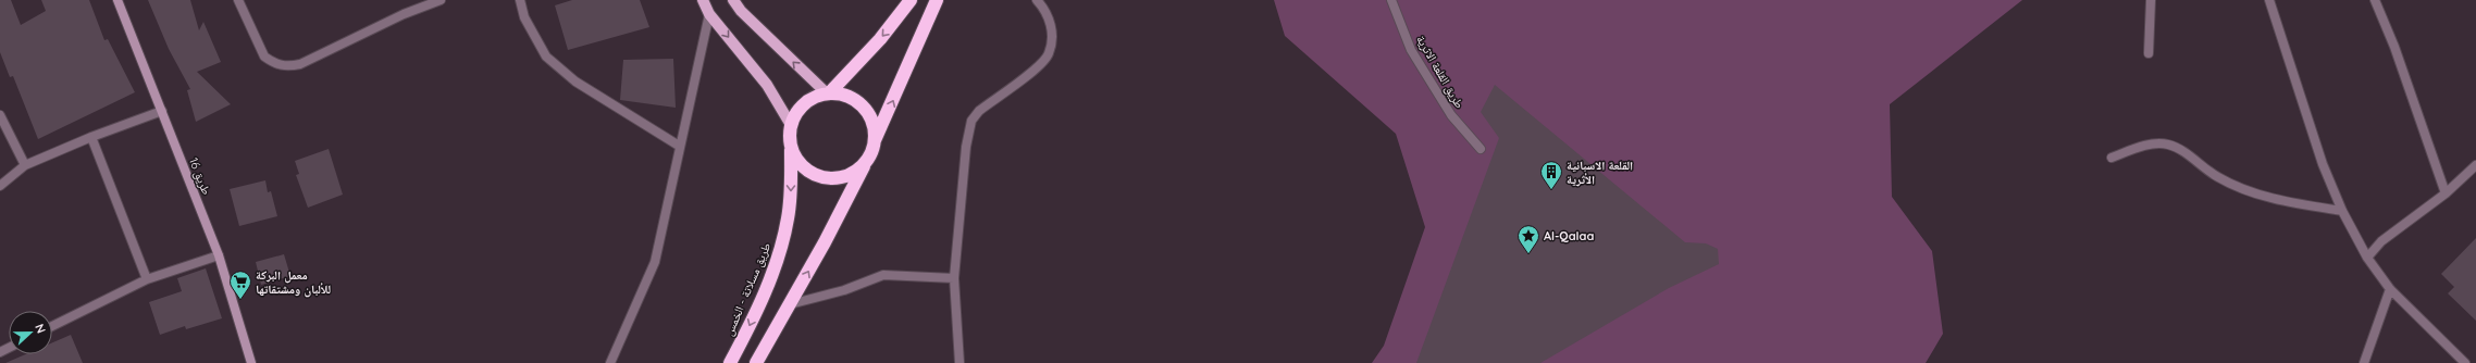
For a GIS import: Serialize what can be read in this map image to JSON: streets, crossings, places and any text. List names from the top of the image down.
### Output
{
  "streets": {
    "highway": ["طريق مسلاتة - الخمس"],
    "street": ["طريق القلعة الاثرية", "طريق 16"]
  },
  "places": {
    "building": ["القلعة الاسبانية الأثرية"],
    "place": ["Al-Qalaa"],
    "supermarket": ["معمل البركة للألبان ومشتقاتها"]
  },
  "north": "right"
}
